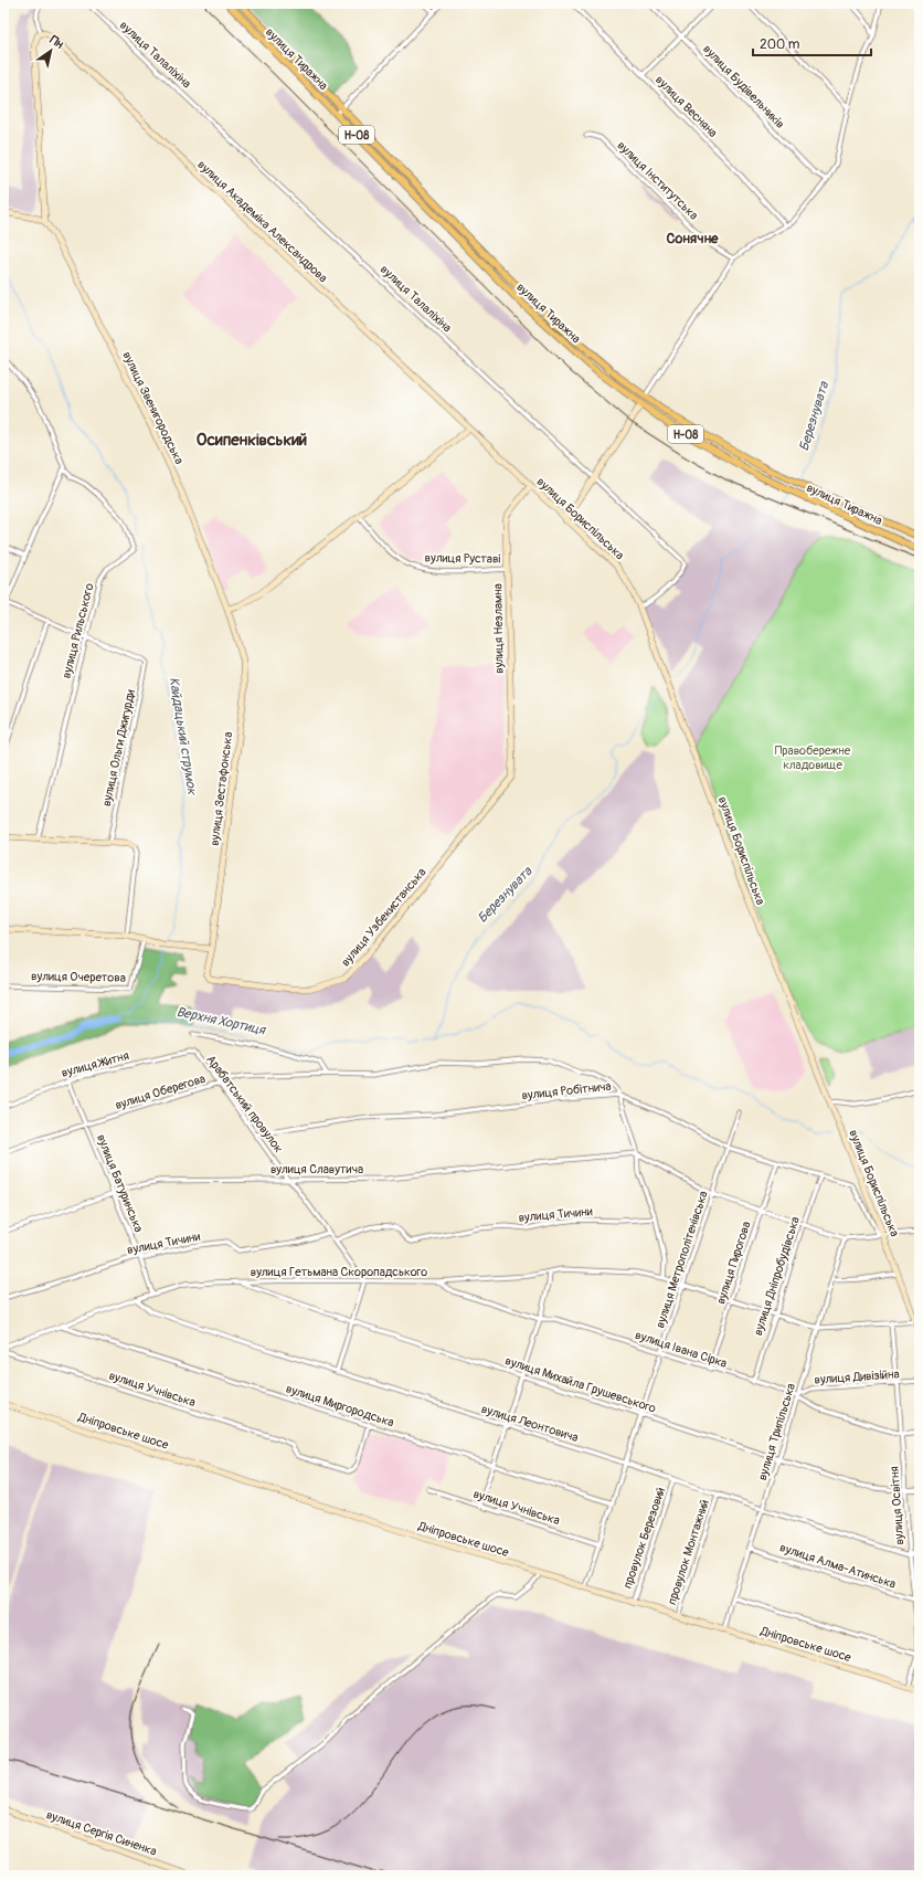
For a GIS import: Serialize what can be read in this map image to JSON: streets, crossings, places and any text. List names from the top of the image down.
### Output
{
  "streets": {
    "main road": ["вулиця Тиражна", "Н-08"],
    "street": [
      "вулиця Талаліхіна",
      "вулиця Будівельників",
      "вулиця Весняна",
      "вулиця Інститутська",
      "вулиця Академіка Александрова",
      "вулиця Звенигородська",
      "вулиця Бориспільська",
      "вулиця Руставі",
      "вулиця Незламна",
      "вулиця Рильського",
      "вулиця Ольги Джигурди",
      "вулиця Зестафонська",
      "вулиця Узбекистанська",
      "вулиця Очеретова",
      "вулиця Житня",
      "вулиця Робітнича",
      "вулиця Оберегова",
      "Арабатський провулок",
      "вулиця Славутича",
      "вулиця Батуринська",
      "вулиця Тичини",
      "вулиця Метрополітенівська",
      "вулиця Пирогова",
      "вулиця Гетьмана Скоропадського",
      "вулиця Дніпробудівська",
      "вулиця Івана Сірка",
      "вулиця Дивізійна",
      "вулиця Михайла Грушевського",
      "вулиця Учнівська",
      "вулиця Миргородська",
      "вулиця Леонтовича",
      "Дніпровське шосе",
      "вулиця Трипільська",
      "вулиця Освітня",
      "провулок Березовий",
      "провулок Монтажний",
      "вулиця Алма-Атинська",
      "вулиця Сергія Синенка"
    ]
  },
  "crossings": [
    ["вулиця Талаліхіна", "вулиця Бориспільська"],
    ["вулиця Академіка Александрова", "вулиця Звенигородська"],
    ["вулиця Академіка Александрова", "вулиця Бориспільська"],
    ["вулиця Звенигородська", "вулиця Зестафонська"],
    ["вулиця Бориспільська", "вулиця Незламна"],
    ["вулиця Руставі", "вулиця Незламна"],
    ["вулиця Незламна", "вулиця Узбекистанська"],
    ["вулиця Рильського", "вулиця Ольги Джигурди"],
    ["вулиця Зестафонська", "вулиця Узбекистанська"],
    ["вулиця Житня", "Арабатський провулок"],
    ["вулиця Житня", "вулиця Батуринська"],
    ["вулиця Робітнича", "вулиця Оберегова"],
    ["вулиця Робітнича", "Арабатський провулок"],
    ["вулиця Оберегова", "Арабатський провулок"],
    ["вулиця Оберегова", "вулиця Батуринська"],
    ["Арабатський провулок", "вулиця Славутича"],
    ["Арабатський провулок", "вулиця Тичини"],
    ["Арабатський провулок", "вулиця Гетьмана Скоропадського"],
    ["вулиця Славутича", "вулиця Батуринська"],
    ["вулиця Батуринська", "вулиця Тичини"],
    ["вулиця Батуринська", "вулиця Гетьмана Скоропадського"],
    ["вулиця Метрополітенівська", "вулиця Гетьмана Скоропадського"],
    ["вулиця Метрополітенівська", "вулиця Івана Сірка"],
    ["вулиця Метрополітенівська", "вулиця Михайла Грушевського"],
    ["вулиця Метрополітенівська", "вулиця Учнівська"],
    ["вулиця Метрополітенівська", "вулиця Миргородська"],
    ["вулиця Метрополітенівська", "вулиця Леонтовича"],
    ["вулиця Метрополітенівська", "Дніпровське шосе"],
    ["вулиця Пирогова", "вулиця Гетьмана Скоропадського"],
    ["вулиця Пирогова", "вулиця Івана Сірка"],
    ["вулиця Гетьмана Скоропадського", "вулиця Дніпробудівська"],
    ["вулиця Гетьмана Скоропадського", "вулиця Івана Сірка"],
    ["вулиця Гетьмана Скоропадського", "вулиця Михайла Грушевського"],
    ["вулиця Гетьмана Скоропадського", "вулиця Миргородська"],
    ["вулиця Гетьмана Скоропадського", "вулиця Леонтовича"],
    ["вулиця Гетьмана Скоропадського", "вулиця Трипільська"],
    ["вулиця Дніпробудівська", "вулиця Івана Сірка"],
    ["вулиця Івана Сірка", "вулиця Дивізійна"],
    ["вулиця Івана Сірка", "вулиця Трипільська"],
    ["вулиця Івана Сірка", "вулиця Освітня"],
    ["вулиця Дивізійна", "вулиця Трипільська"],
    ["вулиця Дивізійна", "вулиця Освітня"],
    ["вулиця Михайла Грушевського", "вулиця Трипільська"],
    ["вулиця Михайла Грушевського", "вулиця Освітня"],
    ["вулиця Учнівська", "вулиця Миргородська"],
    ["вулиця Леонтовича", "вулиця Трипільська"],
    ["вулиця Леонтовича", "вулиця Освітня"],
    ["вулиця Леонтовича", "провулок Березовий"],
    ["вулиця Леонтовича", "провулок Монтажний"],
    ["Дніпровське шосе", "вулиця Трипільська"],
    ["Дніпровське шосе", "вулиця Освітня"],
    ["Дніпровське шосе", "провулок Березовий"],
    ["Дніпровське шосе", "провулок Монтажний"],
    ["вулиця Трипільська", "вулиця Алма-Атинська"],
    ["вулиця Освітня", "вулиця Алма-Атинська"]
  ],
  "districts": ["Сонячне", "Осипенківський"],
  "water": ["Березнувата", "Кайдацький струмок", "Верхня Хортиця"],
  "parks": ["Правобережне кладовище"],
  "scale_bar": "200 m",
  "north": "top right"
}
